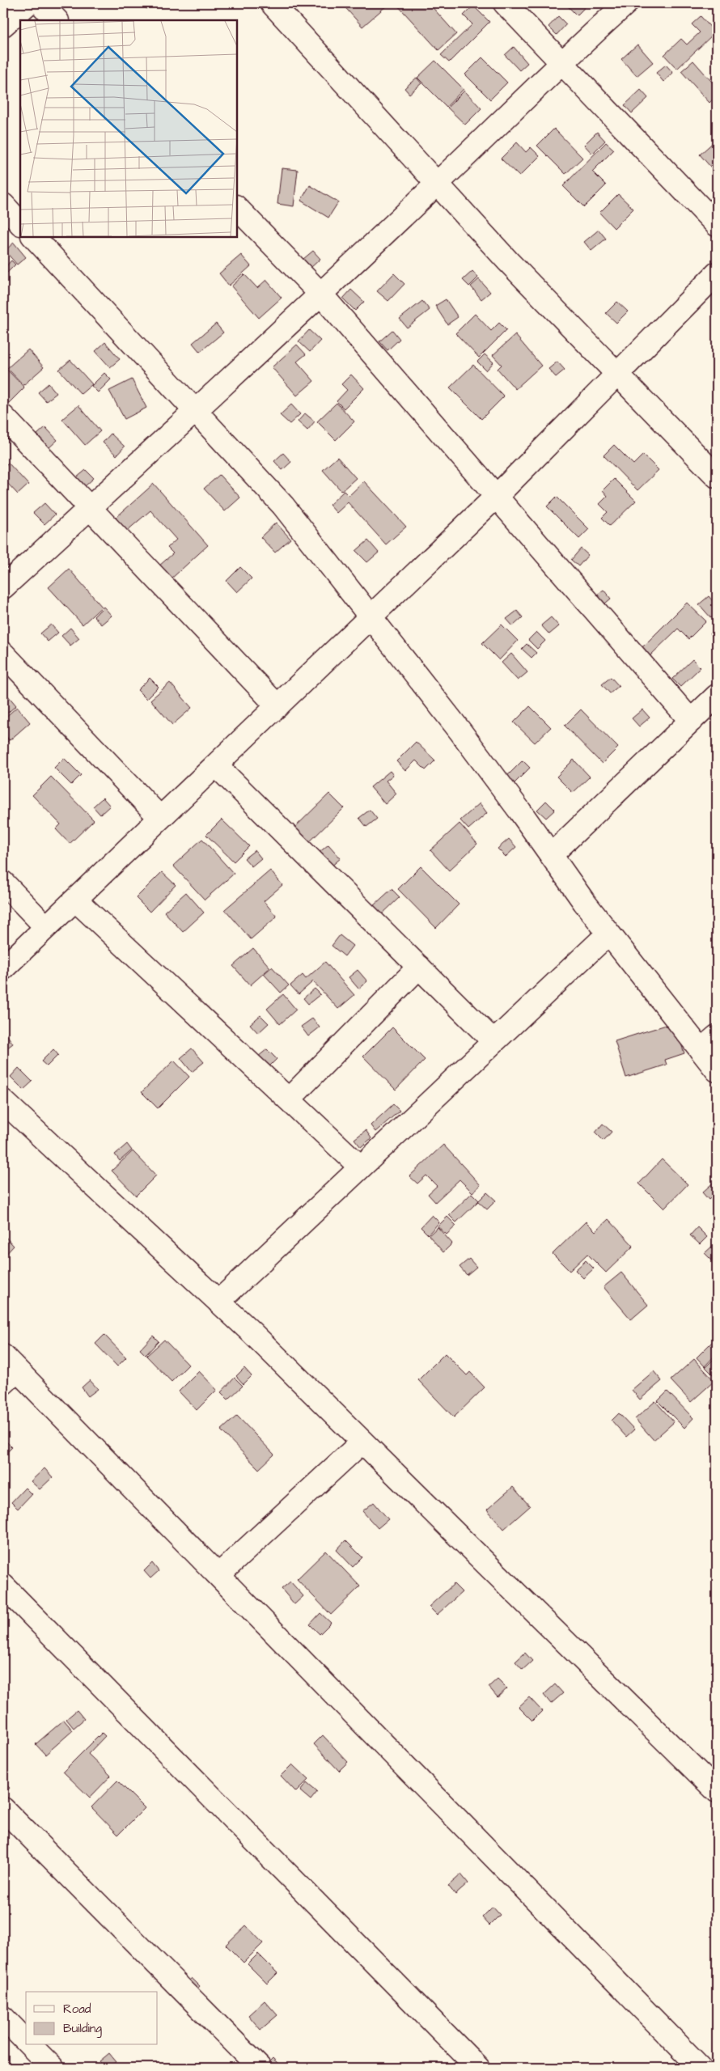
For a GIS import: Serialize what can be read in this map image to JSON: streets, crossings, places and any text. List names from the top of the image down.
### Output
{
  "legend": ["Road", "Building"]
}
